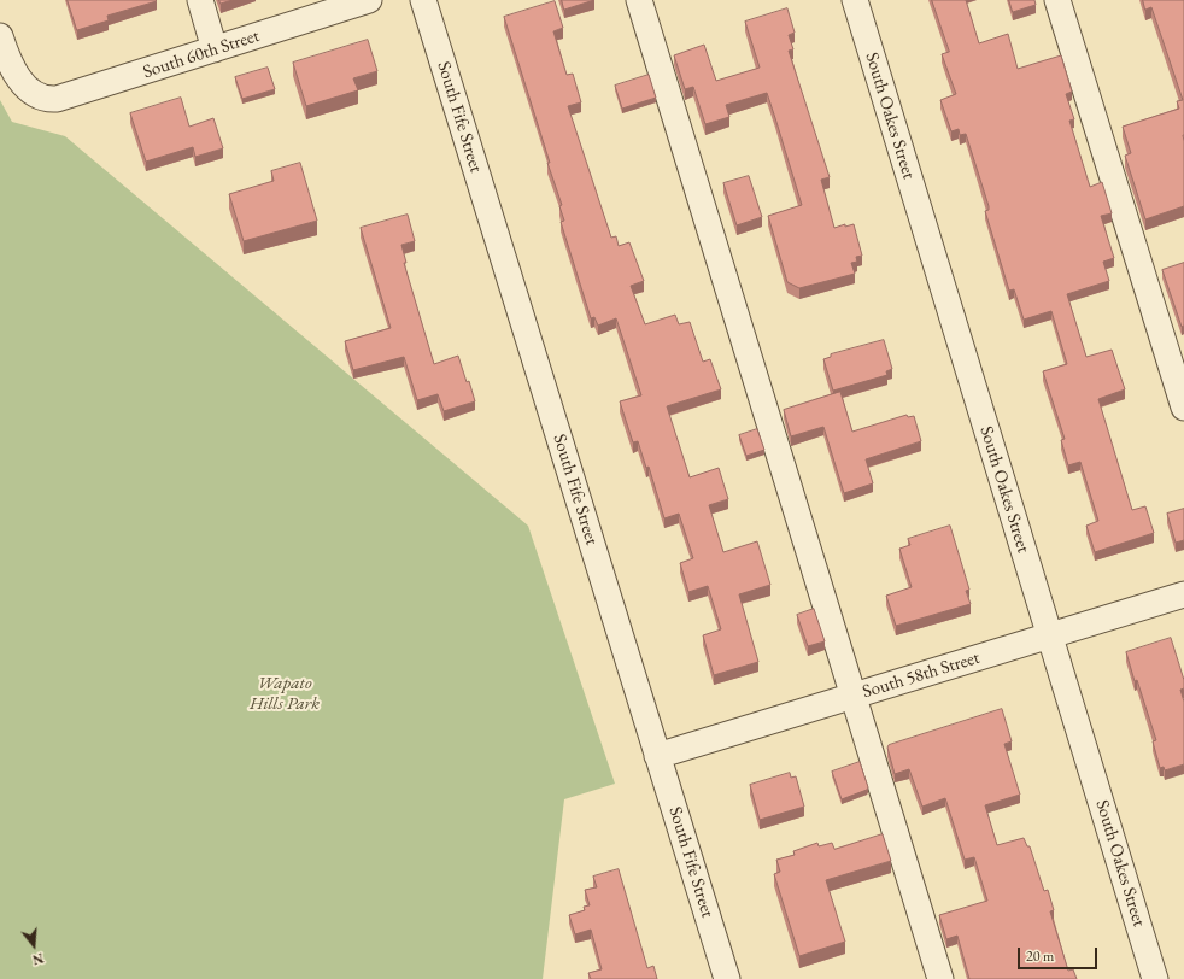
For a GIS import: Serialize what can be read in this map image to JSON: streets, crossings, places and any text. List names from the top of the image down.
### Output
{
  "streets": {
    "street": [
      "South 60th Street",
      "South Oakes Street",
      "South Fife Street",
      "South 58th Street"
    ]
  },
  "crossings": [
    ["South Oakes Street", "South 58th Street"],
    ["South Fife Street", "South 58th Street"]
  ],
  "parks": ["Wapato Hills Park"],
  "scale_bar": "20 m",
  "north": "bottom"
}
